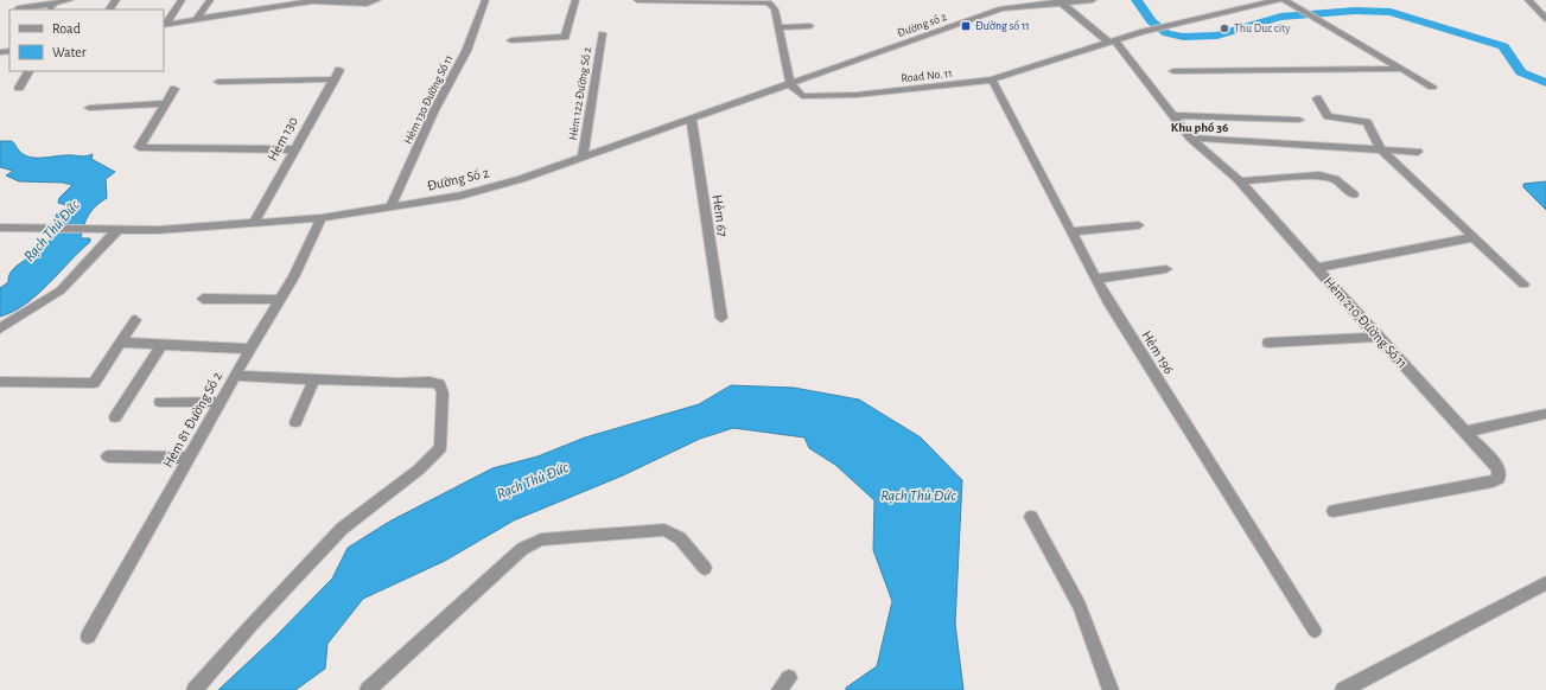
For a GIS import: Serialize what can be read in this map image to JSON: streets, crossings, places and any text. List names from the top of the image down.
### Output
{
  "streets": {
    "street": [
      "Đường số 2",
      "Road No. 11",
      "Hẻm 122 Đường Số 2",
      "Hẻm 130 Đường Số 11",
      "Hẻm 130",
      "Đường Số 2",
      "Hẻm 67",
      "Hẻm 210 Đường Số 11",
      "Hẻm 196",
      "Hẻm 81 Đường Số 2"
    ]
  },
  "crossings": [
    ["Đường số 2", "Road No. 11"],
    ["Đường số 2", "Đường Số 2"],
    ["Đường số 2", "Hẻm 210 Đường Số 11"],
    ["Road No. 11", "Đường Số 2"],
    ["Road No. 11", "Hẻm 210 Đường Số 11"],
    ["Road No. 11", "Hẻm 196"],
    ["Hẻm 122 Đường Số 2", "Đường Số 2"],
    ["Hẻm 130 Đường Số 11", "Đường Số 2"],
    ["Hẻm 130", "Đường Số 2"],
    ["Đường Số 2", "Hẻm 67"],
    ["Đường Số 2", "Hẻm 81 Đường Số 2"]
  ],
  "districts": ["Khu phố 36"],
  "water": ["Rạch Thủ Đức"],
  "places": {
    "transit": ["Đường số 11"],
    "other": ["Thu Duc city"]
  },
  "legend": ["Road", "Water"]
}
